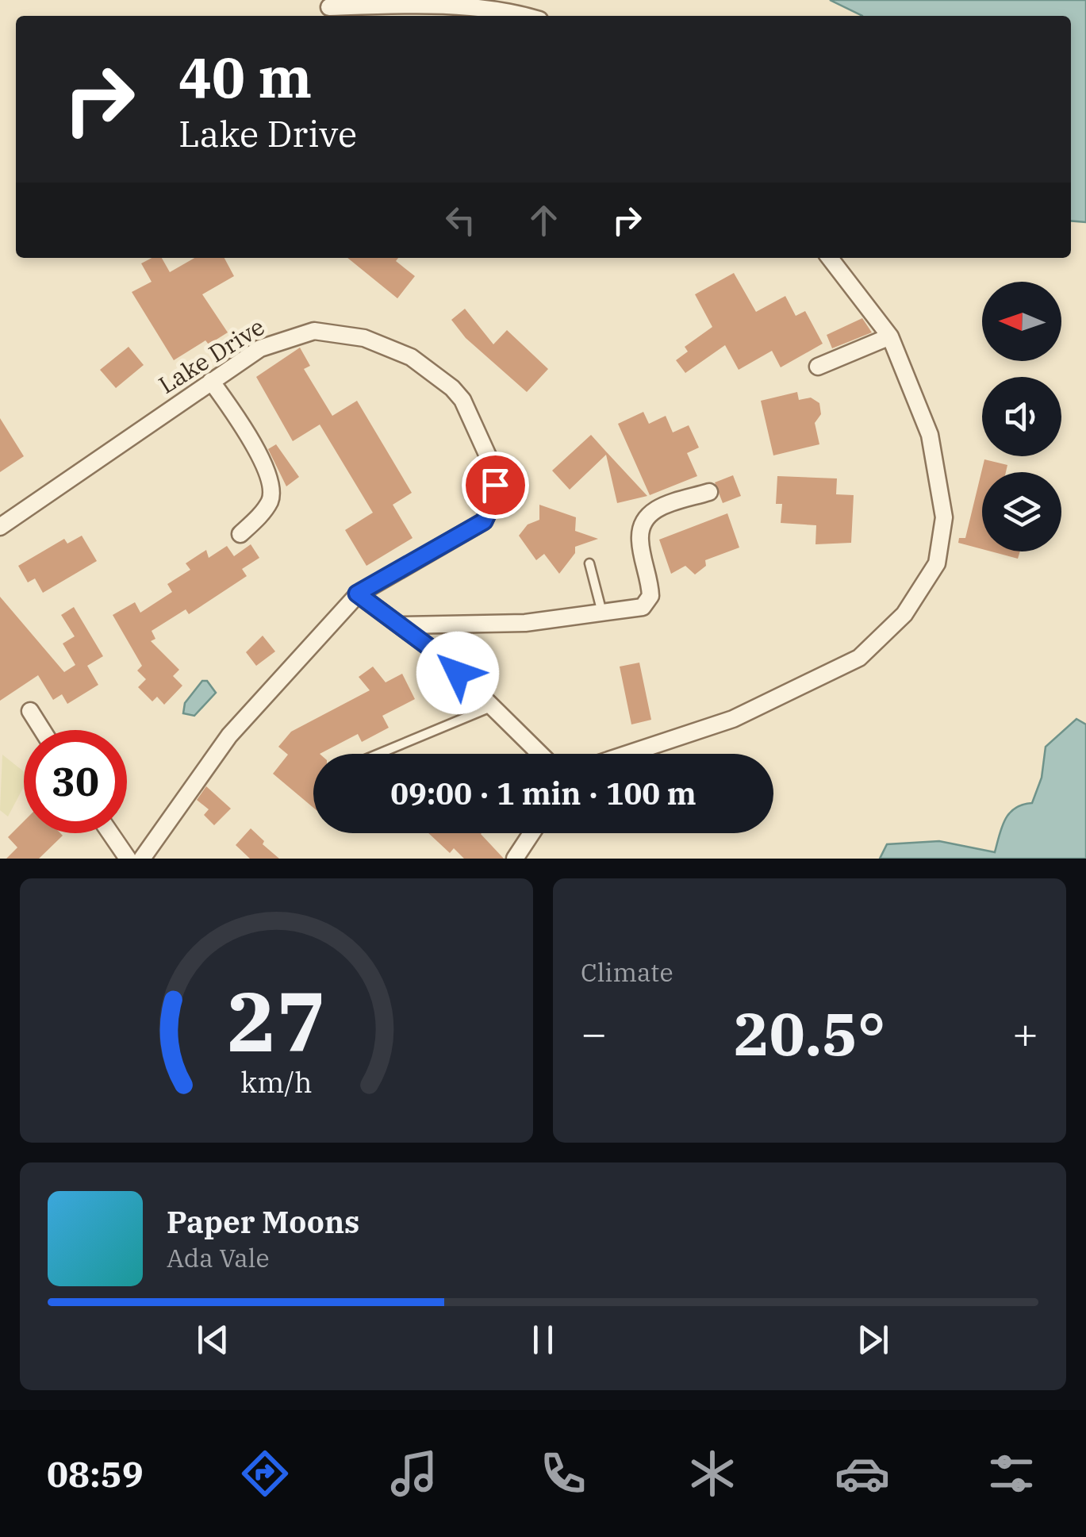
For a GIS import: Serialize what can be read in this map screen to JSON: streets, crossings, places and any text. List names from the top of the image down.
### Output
{
  "streets": {
    "street": ["Lake Drive"]
  },
  "north": "left",
  "page": {
    "turn": ["40 m", "Lake Drive"],
    "limit": "30",
    "trip": "09:00 · 1 min · 100 m",
    "tile": "Climate",
    "heat": ["−", "20.5°", "+"],
    "song": ["Paper Moons", "Ada Vale"],
    "tabs": "08:59",
    "gauge": ["27", "km/h"]
  }
}
